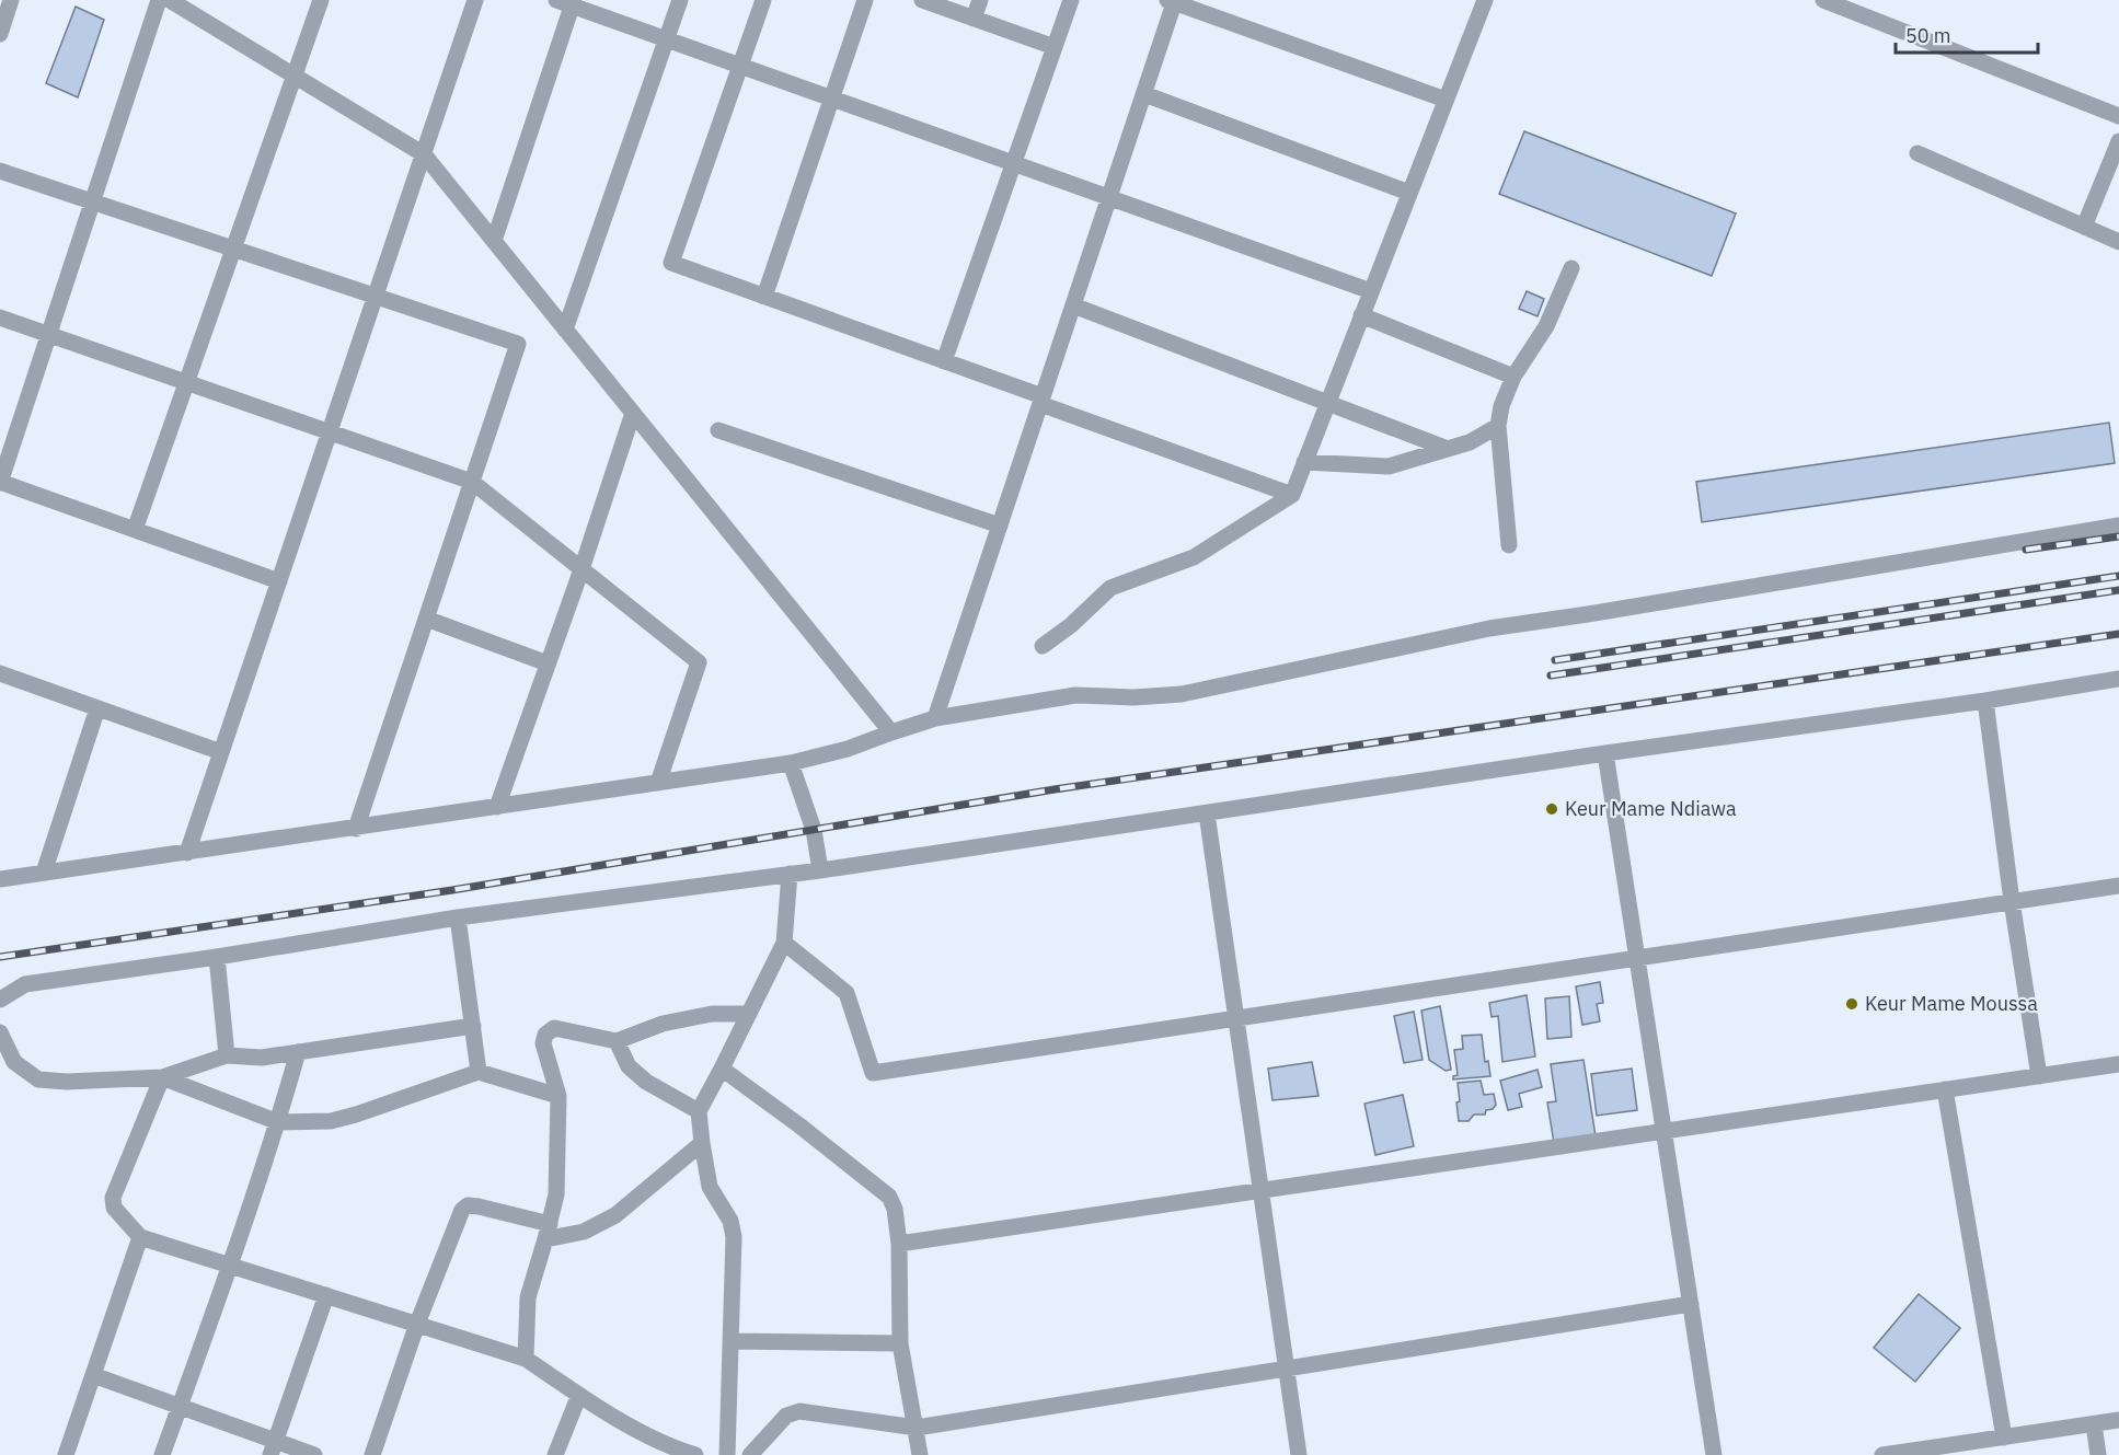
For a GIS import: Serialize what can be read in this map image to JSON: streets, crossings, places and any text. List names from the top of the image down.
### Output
{
  "places": ["Keur Mame Ndiawa", "Keur Mame Moussa"],
  "scale_bar": "50 m"
}
